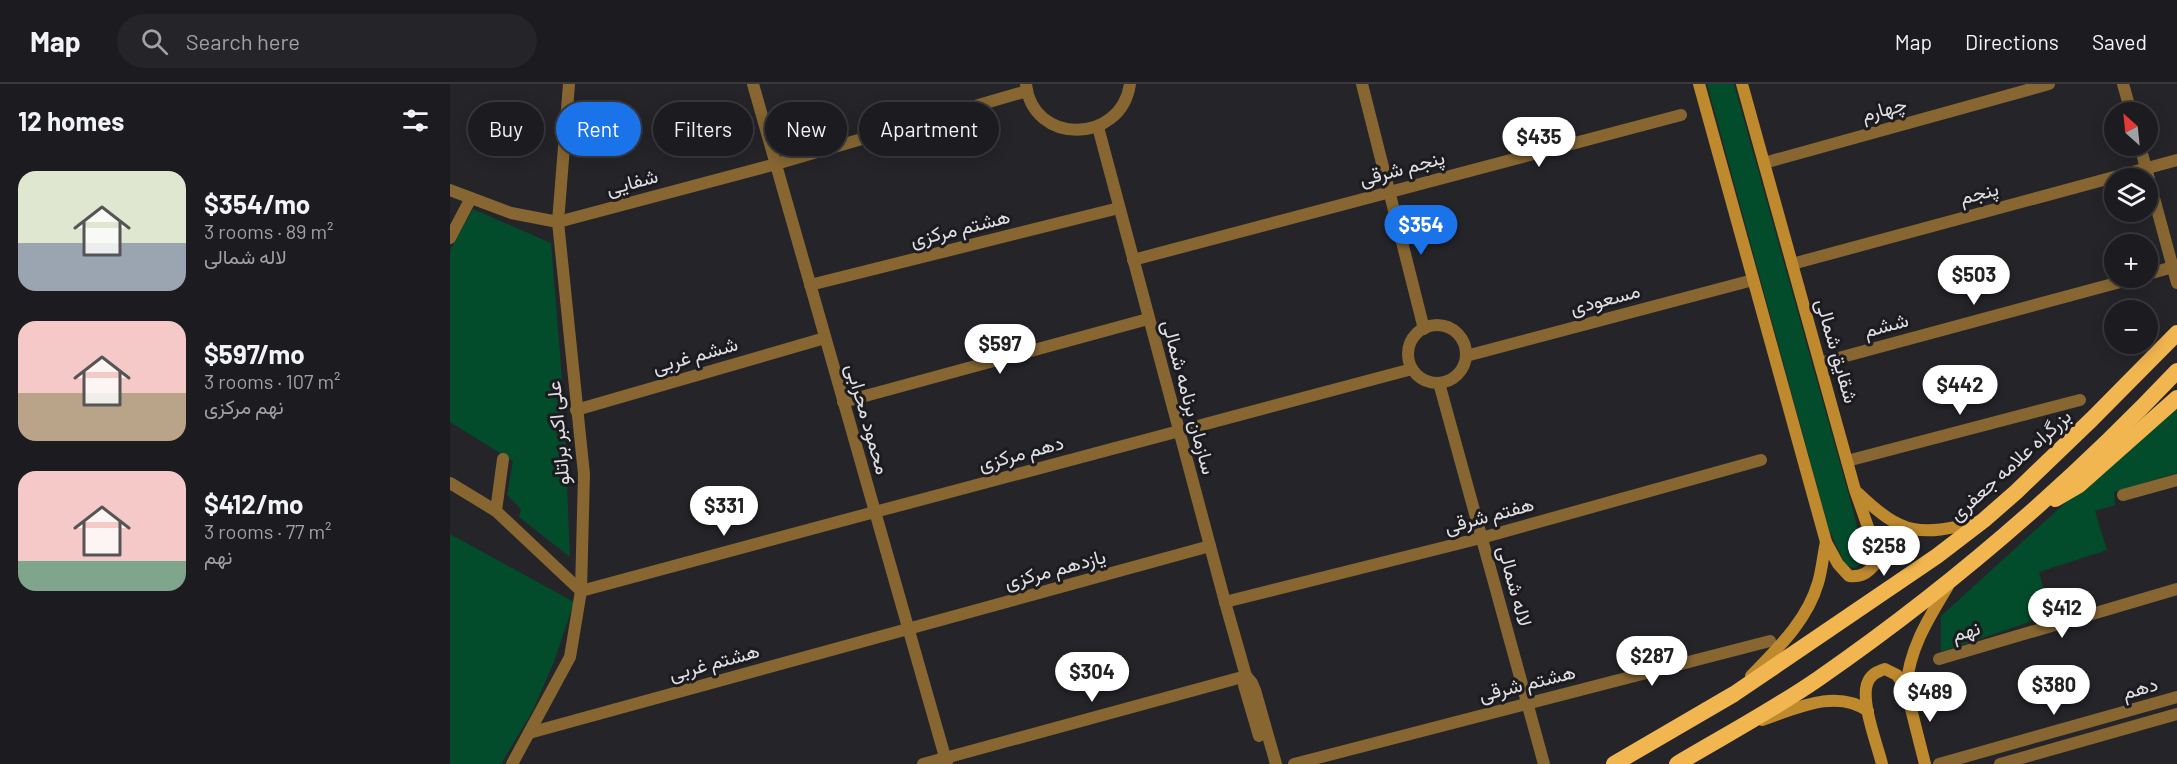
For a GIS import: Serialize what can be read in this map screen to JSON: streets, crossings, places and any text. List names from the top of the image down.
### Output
{
  "streets": {
    "highway": ["بزرگراه علامه جعفری"],
    "main road": ["شقایق شمالی"],
    "street": [
      "چهارم",
      "پنجم شرقی",
      "شفایی",
      "پنجم",
      "هشتم مرکزی",
      "مسعودی",
      "ششم",
      "ششم غربی",
      "سازمان برنامه شمالی",
      "محمود محرابی",
      "علی اکبر براتلو",
      "دهم مرکزی",
      "هفتم شرقی",
      "یازدهم مرکزی",
      "لاله شمالی",
      "نهم",
      "هشتم غربی",
      "هشتم شرقی",
      "دهم"
    ]
  },
  "crossings": [
    ["چهارم", "شقایق شمالی"],
    ["پنجم شرقی", "سازمان برنامه شمالی"],
    ["شفایی", "محمود محرابی"],
    ["شفایی", "علی اکبر براتلو"],
    ["پنجم", "شقایق شمالی"],
    ["هشتم مرکزی", "سازمان برنامه شمالی"],
    ["هشتم مرکزی", "محمود محرابی"],
    ["مسعودی", "دهم مرکزی"],
    ["مسعودی", "لاله شمالی"],
    ["ششم", "شقایق شمالی"],
    ["ششم غربی", "محمود محرابی"],
    ["ششم غربی", "علی اکبر براتلو"],
    ["سازمان برنامه شمالی", "دهم مرکزی"],
    ["سازمان برنامه شمالی", "هفتم شرقی"],
    ["سازمان برنامه شمالی", "یازدهم مرکزی"],
    ["محمود محرابی", "دهم مرکزی"],
    ["محمود محرابی", "یازدهم مرکزی"],
    ["محمود محرابی", "هشتم غربی"],
    ["علی اکبر براتلو", "دهم مرکزی"],
    ["علی اکبر براتلو", "هشتم غربی"],
    ["دهم مرکزی", "لاله شمالی"],
    ["هفتم شرقی", "لاله شمالی"],
    ["یازدهم مرکزی", "هشتم غربی"],
    ["لاله شمالی", "هشتم شرقی"]
  ],
  "north": "top left",
  "page": {
    "header": "Map",
    "search": "Search here",
    "nav": ["Map", "Directions", "Saved"],
    "heading": "12 homes",
    "map_buttons": ["+", "−"],
    "chip": [
      "Buy",
      "Rent",
      "Filters",
      "New",
      "Apartment"
    ],
    "price": [
      "$435",
      "$354",
      "$503",
      "$597",
      "$442",
      "$331",
      "$258",
      "$412",
      "$287",
      "$304",
      "$380",
      "$489"
    ],
    "list": [
      {
        "name": "$354/mo",
        "note": "3 rooms · 89 m² · لاله شمالی"
      },
      {
        "name": "$597/mo",
        "note": "3 rooms · 107 m² · نهم مرکزی"
      },
      {
        "name": "$412/mo",
        "note": "3 rooms · 77 m² · نهم"
      }
    ]
  }
}
